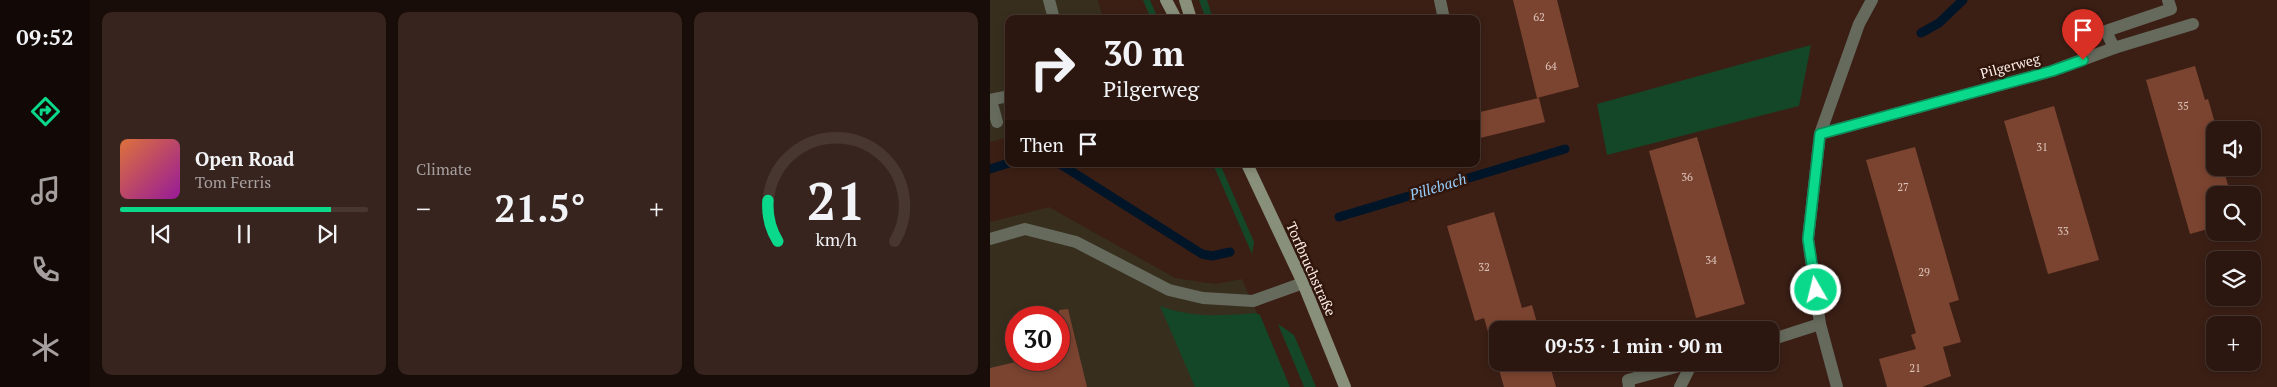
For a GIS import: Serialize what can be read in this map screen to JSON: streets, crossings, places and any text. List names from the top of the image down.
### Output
{
  "streets": {
    "main road": ["Torfbruchstraße"],
    "street": ["Pilgerweg"]
  },
  "water": ["Pillebach"],
  "house_numbers": [
    "62",
    "64",
    "35",
    "31",
    "36",
    "27",
    "33",
    "34",
    "32",
    "29",
    "21"
  ],
  "page": {
    "tabs": "09:52",
    "tile": "Climate",
    "turn": ["30 m", "Pilgerweg"],
    "then": "Then",
    "map_buttons": "+",
    "song": ["Open Road", "Tom Ferris"],
    "heat": ["−", "21.5°", "+"],
    "limit": "30",
    "trip": "09:53 · 1 min · 90 m",
    "gauge": ["21", "km/h"]
  }
}
